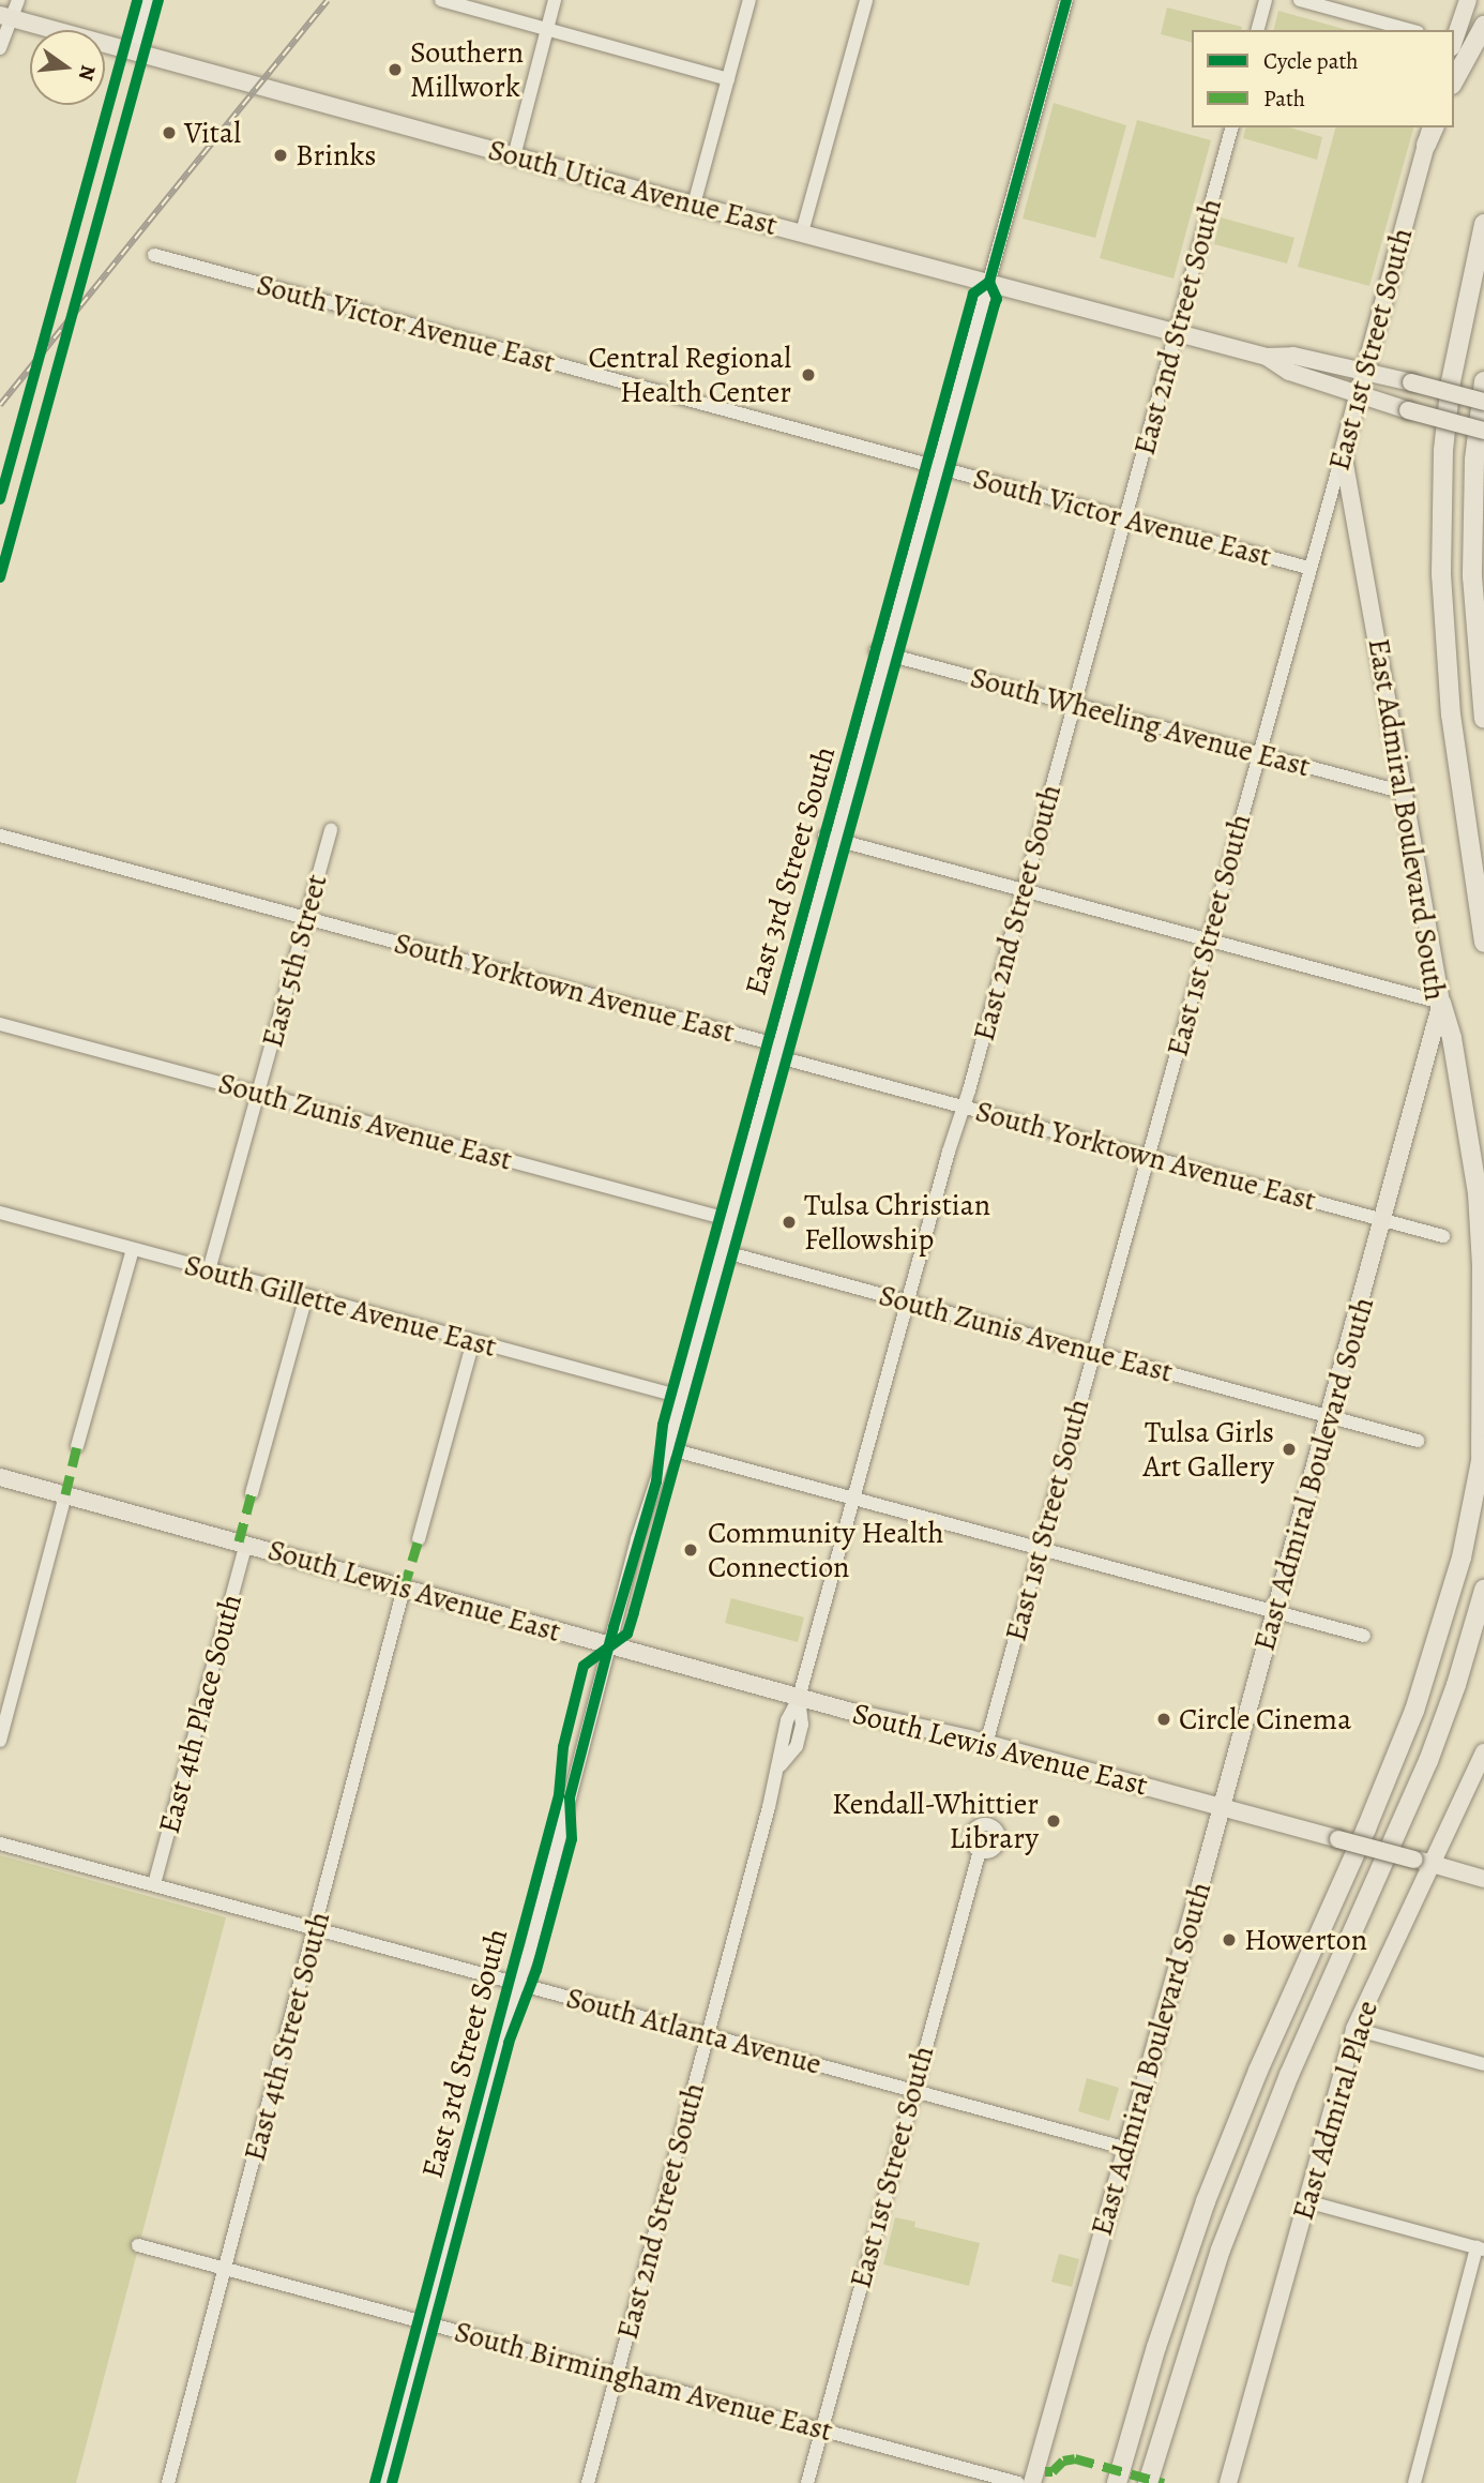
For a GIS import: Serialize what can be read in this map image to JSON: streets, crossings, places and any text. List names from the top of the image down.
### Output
{
  "streets": {
    "main road": [
      "South Utica Avenue East",
      "East 1st Street South",
      "East Admiral Boulevard South",
      "South Lewis Avenue East",
      "East Admiral Place"
    ],
    "street": [
      "South Victor Avenue East",
      "East 2nd Street South",
      "South Wheeling Avenue East",
      "East 3rd Street South",
      "East 5th Street",
      "South Yorktown Avenue East",
      "South Zunis Avenue East",
      "South Gillette Avenue East",
      "East 4th Place South",
      "South Atlanta Avenue",
      "East 4th Street South",
      "South Birmingham Avenue East"
    ]
  },
  "crossings": [
    ["South Utica Avenue East", "East 2nd Street South"],
    ["South Utica Avenue East", "East 1st Street South"],
    ["South Utica Avenue East", "East 3rd Street South"],
    ["South Victor Avenue East", "East 2nd Street South"],
    ["South Victor Avenue East", "East 1st Street South"],
    ["South Victor Avenue East", "East 3rd Street South"],
    ["East 2nd Street South", "South Wheeling Avenue East"],
    ["East 2nd Street South", "South Yorktown Avenue East"],
    ["East 2nd Street South", "South Zunis Avenue East"],
    ["East 2nd Street South", "South Lewis Avenue East"],
    ["East 2nd Street South", "South Atlanta Avenue"],
    ["East 2nd Street South", "South Birmingham Avenue East"],
    ["East 1st Street South", "South Wheeling Avenue East"],
    ["East 1st Street South", "East Admiral Boulevard South"],
    ["East 1st Street South", "South Yorktown Avenue East"],
    ["East 1st Street South", "South Zunis Avenue East"],
    ["East 1st Street South", "South Lewis Avenue East"],
    ["East 1st Street South", "South Atlanta Avenue"],
    ["East 1st Street South", "South Birmingham Avenue East"],
    ["South Wheeling Avenue East", "East Admiral Boulevard South"],
    ["South Wheeling Avenue East", "East 3rd Street South"],
    ["East Admiral Boulevard South", "South Yorktown Avenue East"],
    ["East Admiral Boulevard South", "South Zunis Avenue East"],
    ["East Admiral Boulevard South", "South Lewis Avenue East"],
    ["East Admiral Boulevard South", "South Atlanta Avenue"],
    ["East 3rd Street South", "South Yorktown Avenue East"],
    ["East 3rd Street South", "South Zunis Avenue East"],
    ["East 3rd Street South", "South Gillette Avenue East"],
    ["East 3rd Street South", "South Lewis Avenue East"],
    ["East 3rd Street South", "South Atlanta Avenue"],
    ["East 3rd Street South", "South Birmingham Avenue East"],
    ["East 5th Street", "South Yorktown Avenue East"],
    ["East 5th Street", "South Zunis Avenue East"],
    ["East 5th Street", "South Gillette Avenue East"],
    ["South Lewis Avenue East", "East 4th Place South"],
    ["South Lewis Avenue East", "East 4th Street South"],
    ["South Lewis Avenue East", "East Admiral Place"],
    ["East 4th Place South", "South Atlanta Avenue"],
    ["South Atlanta Avenue", "East 4th Street South"],
    ["East 4th Street South", "South Birmingham Avenue East"]
  ],
  "places": [
    "Southern Millwork",
    "Vital",
    "Brinks",
    "Central Regional Health Center",
    "Tulsa Christian Fellowship",
    "Tulsa Girls Art Gallery",
    "Community Health Connection",
    "Circle Cinema",
    "Kendall-Whittier Library",
    "Howerton"
  ],
  "legend": ["Cycle path", "Path"],
  "north": "right"
}
